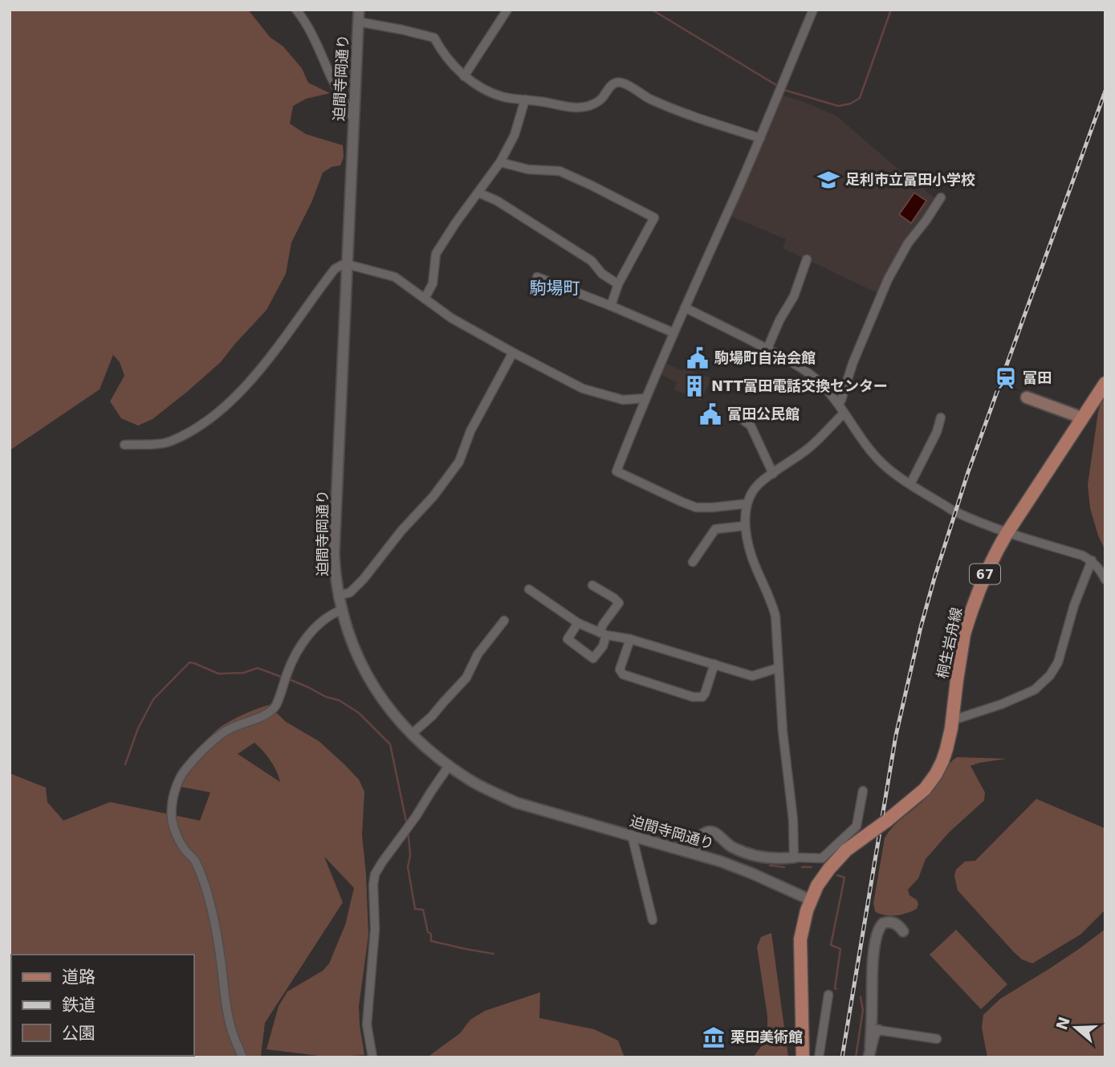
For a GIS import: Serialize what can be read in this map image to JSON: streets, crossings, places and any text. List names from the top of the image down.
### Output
{
  "streets": {
    "main road": ["67", "桐生岩舟線"],
    "street": ["迫間寺岡通り"]
  },
  "crossings": [
    ["迫間寺岡通り", "67"],
    ["迫間寺岡通り", "桐生岩舟線"],
    ["67", "桐生岩舟線"]
  ],
  "districts": ["駒場町"],
  "places": {
    "school or university": ["足利市立富田小学校"],
    "public building": ["駒場町自治会館", "富田公民館"],
    "station": ["富田"],
    "building": ["NTT富田電話交換センター"],
    "museum": ["栗田美術館"]
  },
  "legend": ["道路", "鉄道", "公園"],
  "north": "left"
}
